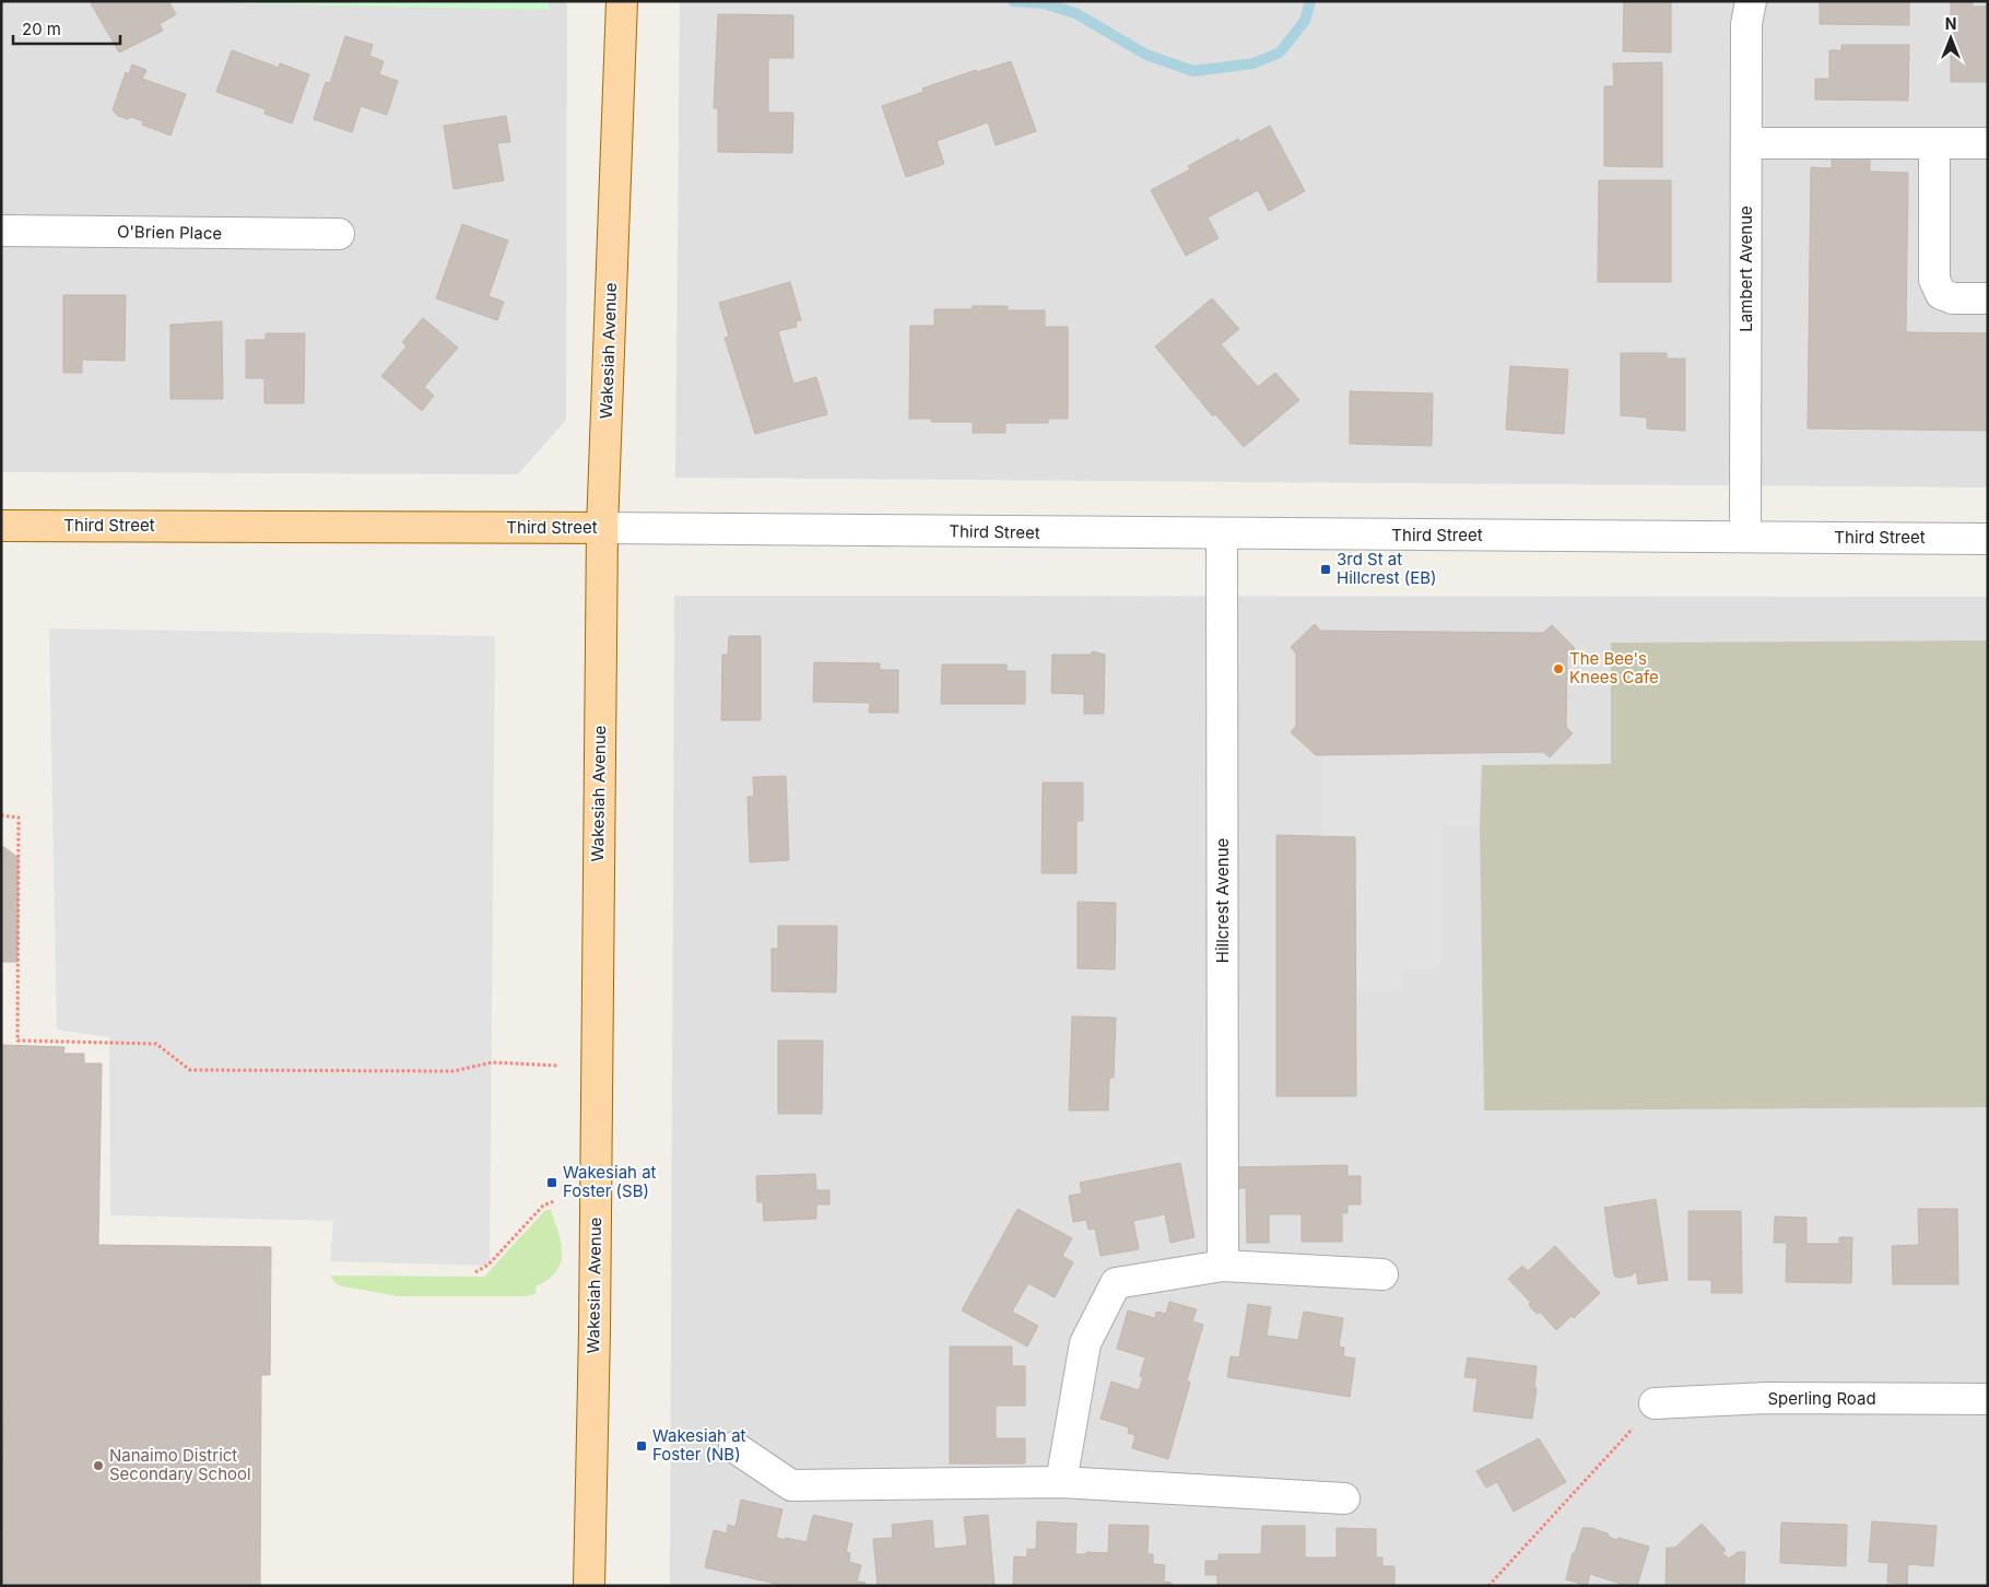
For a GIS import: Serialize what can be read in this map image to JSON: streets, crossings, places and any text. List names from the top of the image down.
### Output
{
  "streets": {
    "main road": ["Wakesiah Avenue", "Third Street"],
    "street": [
      "O'Brien Place",
      "Lambert Avenue",
      "Hillcrest Avenue",
      "Sperling Road"
    ]
  },
  "crossings": [
    ["Lambert Avenue", "Third Street"],
    ["Wakesiah Avenue", "Third Street"],
    ["Third Street", "Hillcrest Avenue"]
  ],
  "places": {
    "transit": ["3rd St at Hillcrest (EB)", "Wakesiah at Foster (SB)", "Wakesiah at Foster (NB)"],
    "other": ["The Bee's Knees Cafe", "Nanaimo District Secondary School"]
  },
  "scale_bar": "20 m",
  "north": "top"
}
